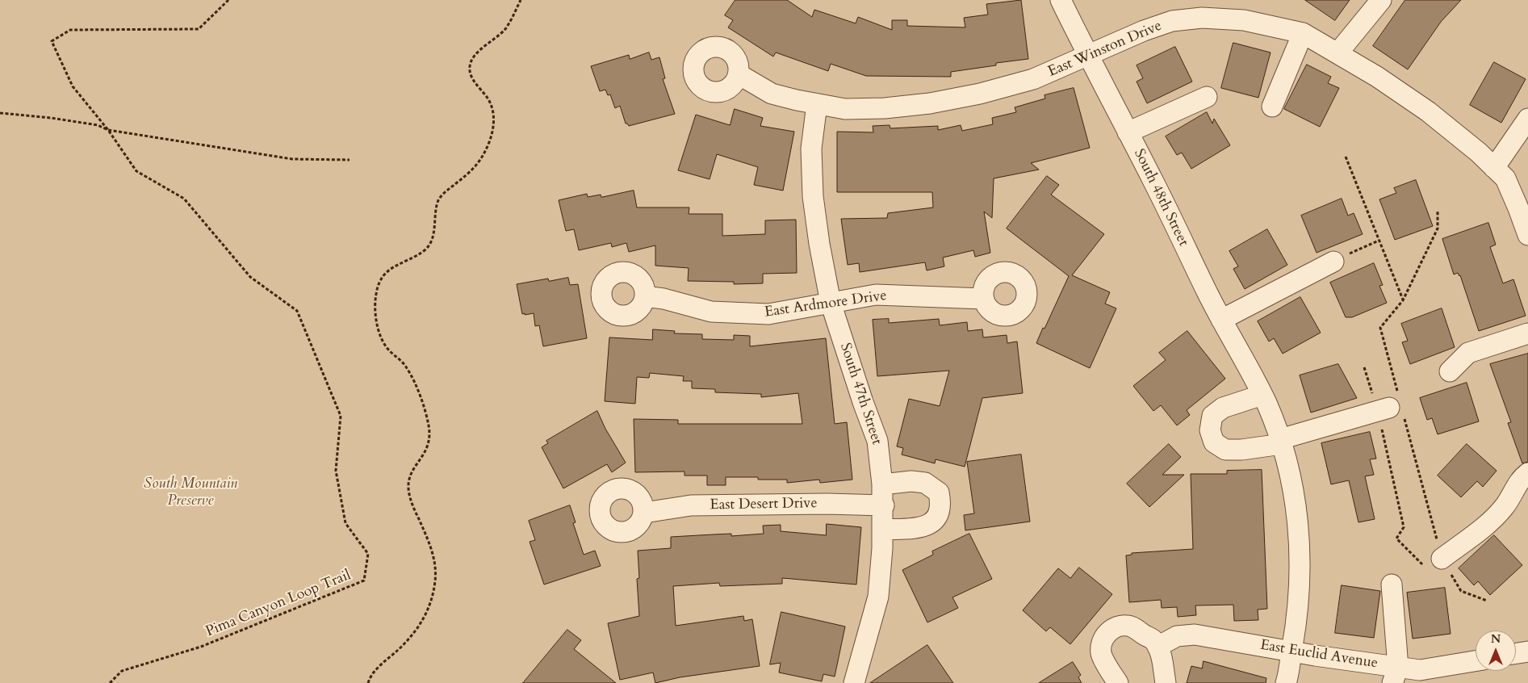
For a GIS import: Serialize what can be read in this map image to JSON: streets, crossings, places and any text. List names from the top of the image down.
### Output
{
  "streets": {
    "street": [
      "East Winston Drive",
      "South 48th Street",
      "East Ardmore Drive",
      "South 47th Street",
      "East Desert Drive",
      "East Euclid Avenue"
    ],
    "path": ["Pima Canyon Loop Trail"]
  },
  "crossings": [
    ["East Winston Drive", "South 48th Street"],
    ["East Winston Drive", "South 47th Street"],
    ["South 48th Street", "East Euclid Avenue"],
    ["East Ardmore Drive", "South 47th Street"],
    ["South 47th Street", "East Desert Drive"]
  ],
  "parks": ["South Mountain Preserve"],
  "north": "top"
}
